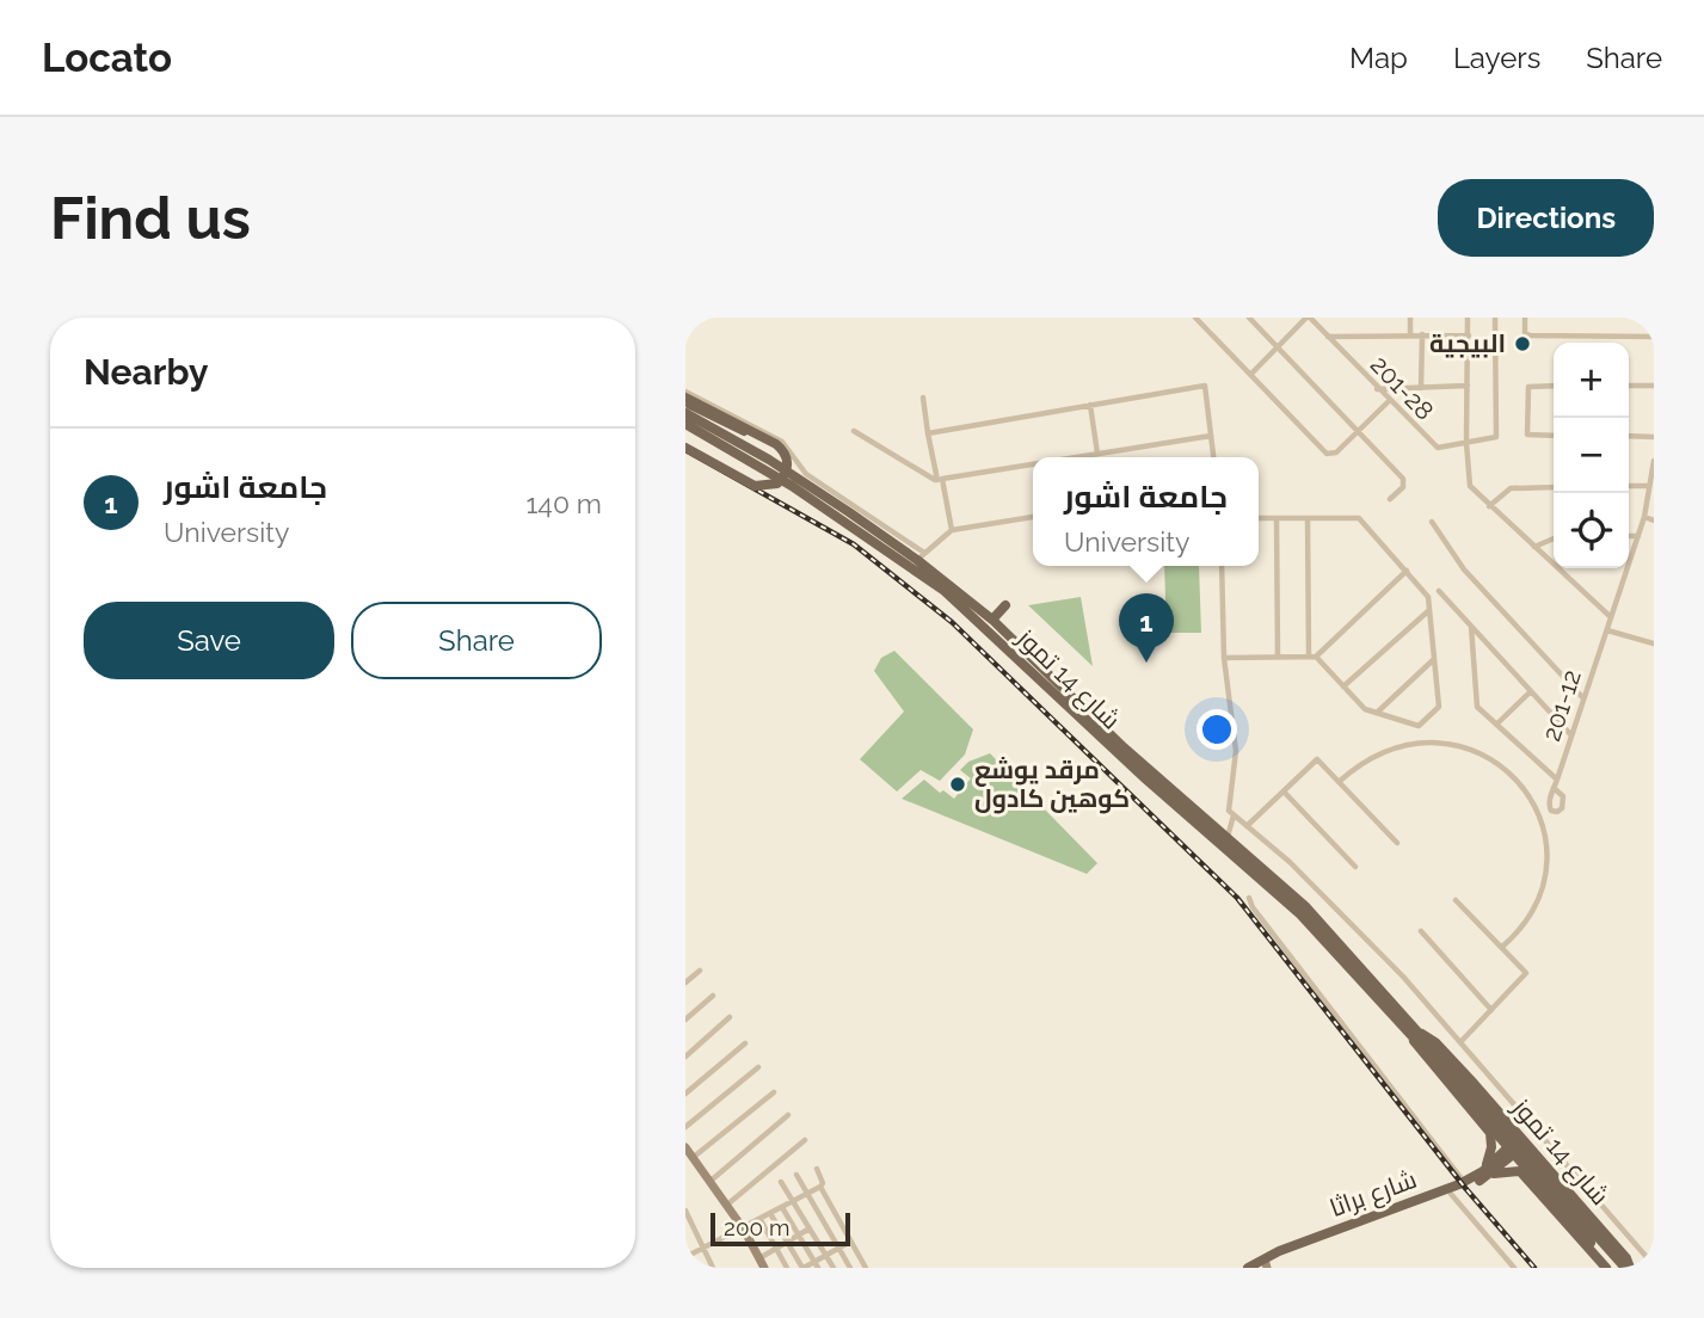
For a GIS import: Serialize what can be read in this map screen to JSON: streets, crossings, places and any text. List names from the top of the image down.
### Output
{
  "streets": {
    "main road": ["شارع 14 تموز", "شارع براثا"],
    "street": ["201-28", "201-12"]
  },
  "crossings": [
    ["شارع 14 تموز", "شارع براثا"]
  ],
  "places": ["البيجية", "مرقد يوشع كوهين كادول"],
  "scale_bar": "200 m",
  "page": {
    "header": "Locato",
    "nav": ["Map", "Layers", "Share"],
    "buttons": [
      "Directions",
      ["Save", "Share"]
    ],
    "title": "Find us",
    "heading": "Nearby",
    "map_buttons": ["+", "−"],
    "list": [
      {
        "mark": "1",
        "name": "جامعة اشور",
        "note": "University",
        "value": "140 m"
      }
    ],
    "popup": ["جامعة اشور", "University"],
    "pins": "1",
    "scale": "200 m"
  }
}
